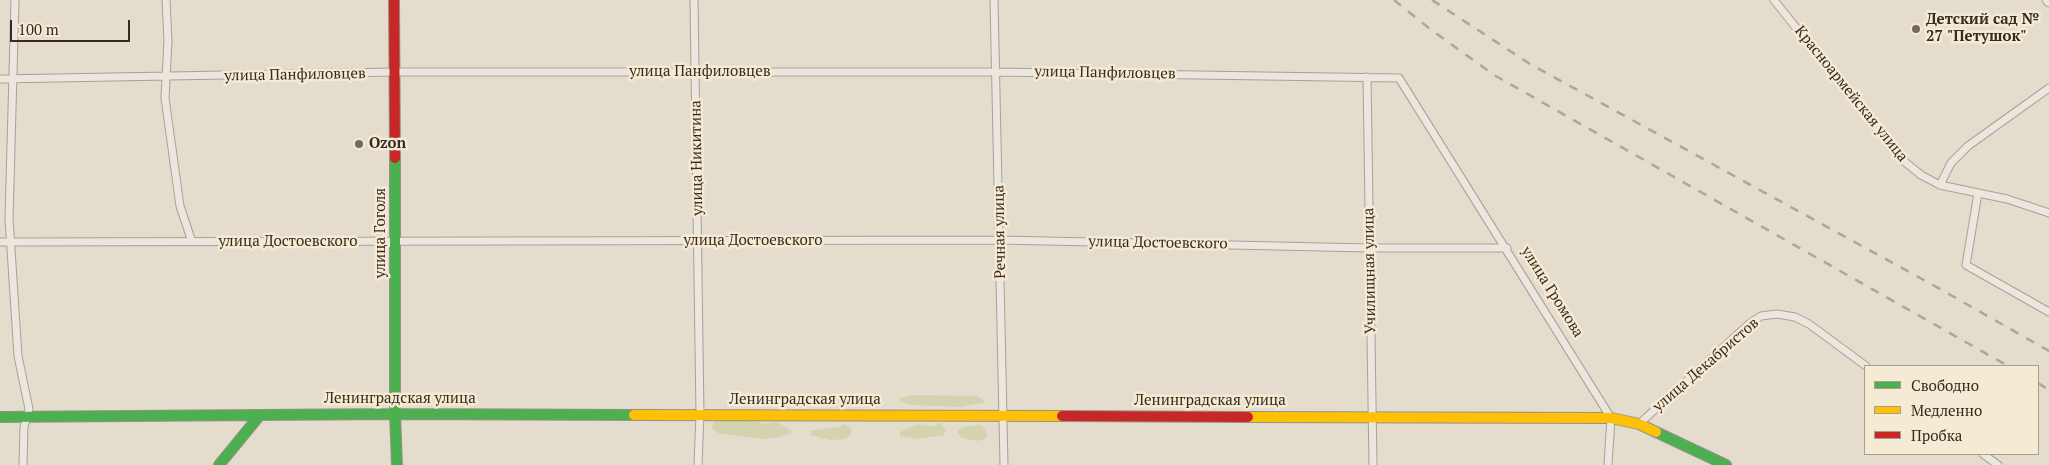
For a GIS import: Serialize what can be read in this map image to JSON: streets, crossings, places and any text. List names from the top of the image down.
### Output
{
  "streets": {
    "street": [
      "улица Панфиловцев",
      "Красноармейская улица",
      "улица Никитина",
      "Речная улица",
      "улица Гоголя",
      "улица Достоевского",
      "Училищная улица",
      "улица Громова",
      "улица Декабристов",
      "Ленинградская улица"
    ]
  },
  "crossings": [
    ["улица Панфиловцев", "улица Никитина"],
    ["улица Панфиловцев", "Речная улица"],
    ["улица Панфиловцев", "улица Гоголя"],
    ["улица Панфиловцев", "Училищная улица"],
    ["улица Панфиловцев", "улица Громова"],
    ["улица Никитина", "улица Достоевского"],
    ["улица Никитина", "Ленинградская улица"],
    ["Речная улица", "улица Достоевского"],
    ["Речная улица", "Ленинградская улица"],
    ["улица Гоголя", "улица Достоевского"],
    ["улица Гоголя", "Ленинградская улица"],
    ["улица Достоевского", "Училищная улица"],
    ["улица Достоевского", "улица Громова"],
    ["Училищная улица", "Ленинградская улица"],
    ["улица Громова", "Ленинградская улица"]
  ],
  "places": ["Детский сад № 27 \"Петушок\"", "Ozon"],
  "legend": ["Свободно", "Медленно", "Пробка"],
  "scale_bar": "100 m"
}
